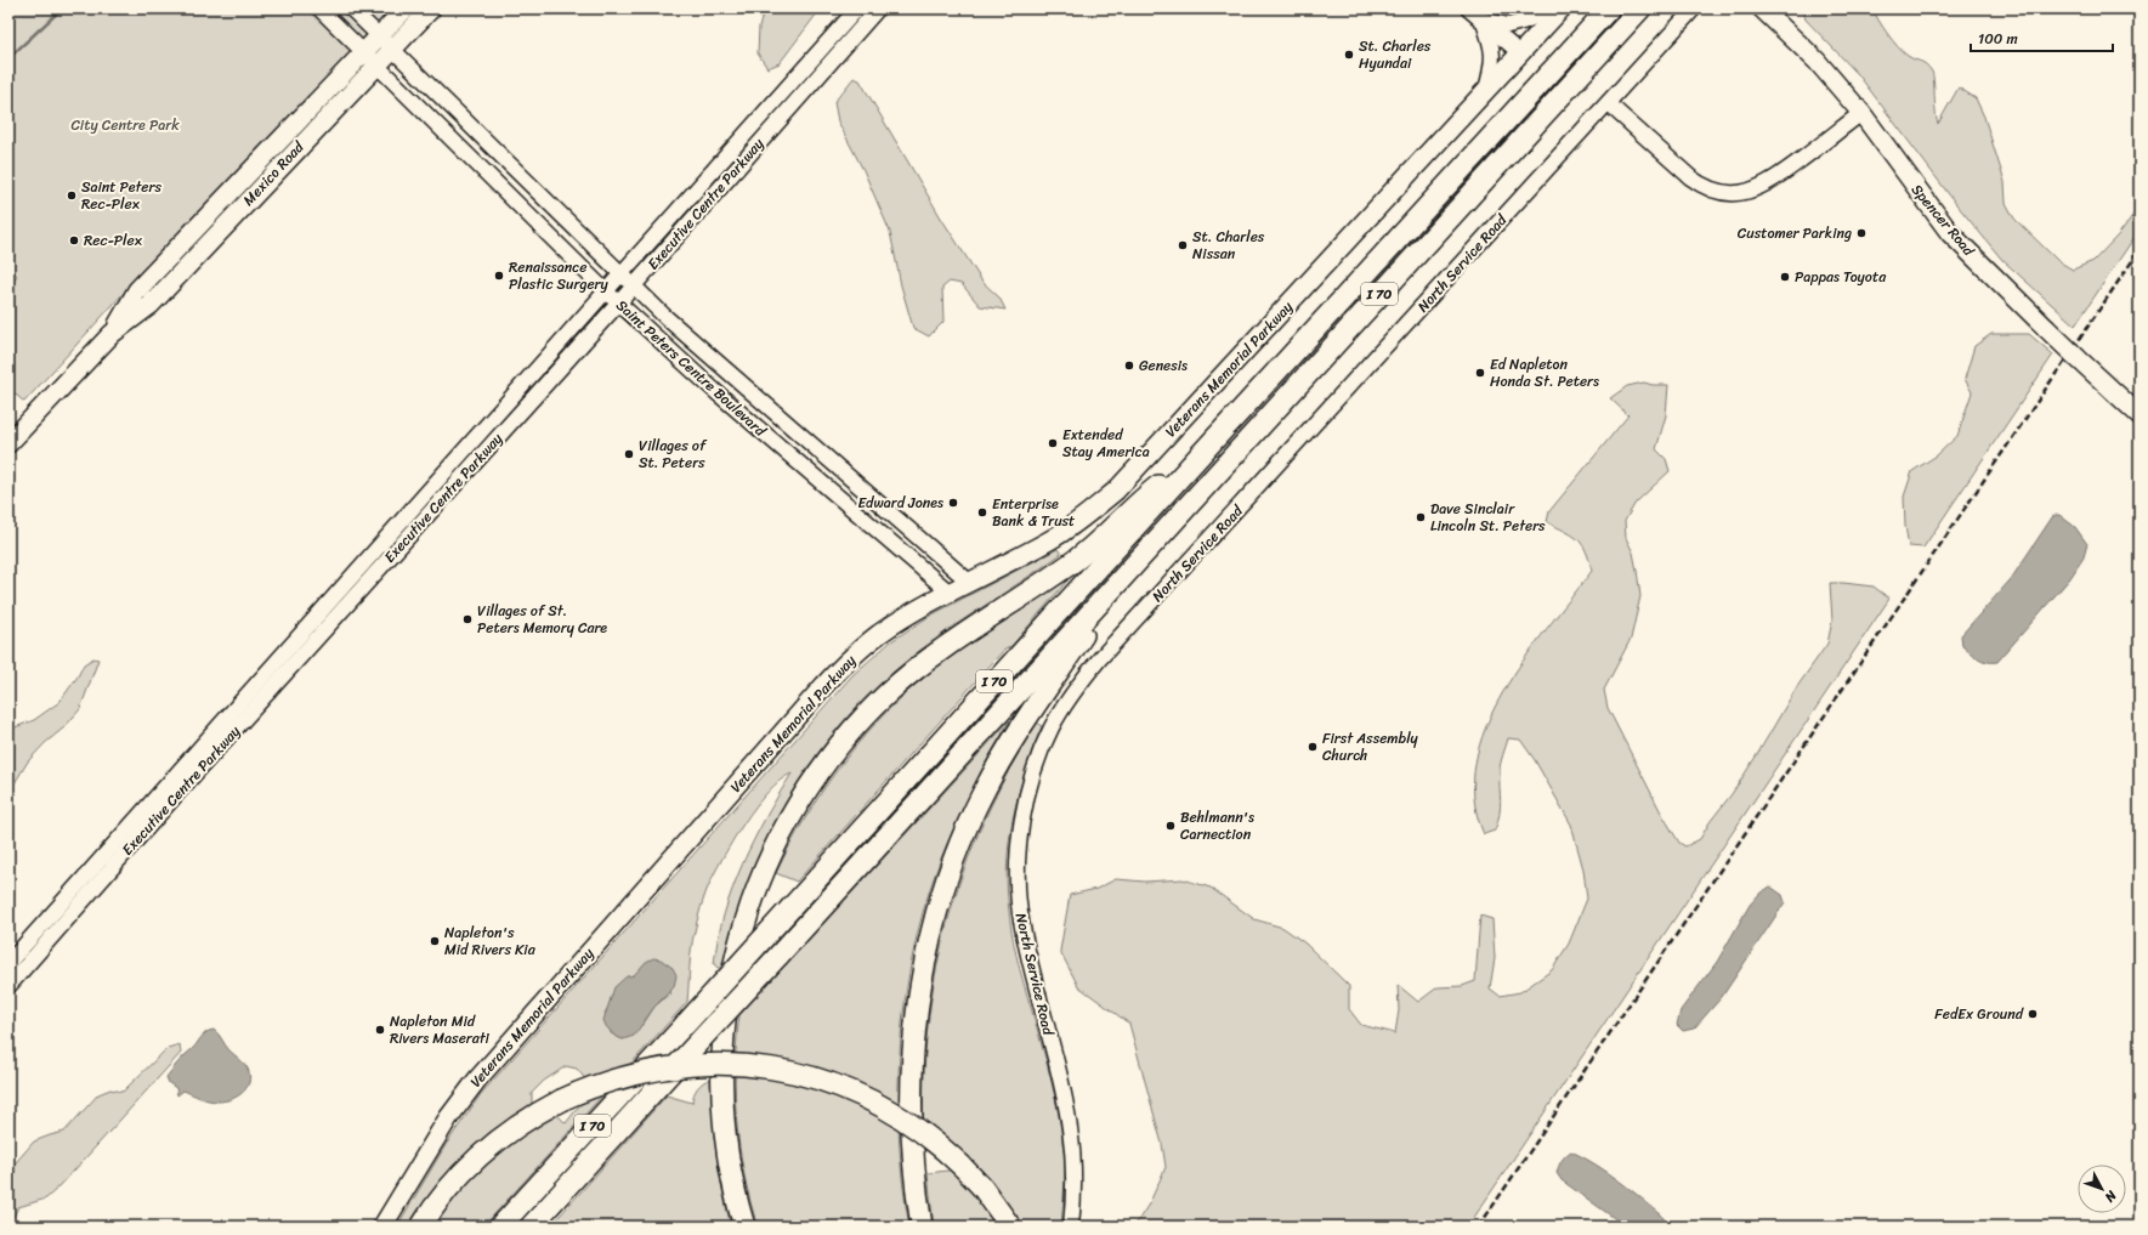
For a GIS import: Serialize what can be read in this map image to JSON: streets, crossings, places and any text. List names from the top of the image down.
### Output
{
  "streets": {
    "highway": ["I 70"],
    "main road": ["Mexico Road", "Spencer Road", "Veterans Memorial Parkway"],
    "street": ["Executive Centre Parkway", "North Service Road", "Saint Peters Centre Boulevard"]
  },
  "crossings": [
    ["Mexico Road", "Saint Peters Centre Boulevard"],
    ["Executive Centre Parkway", "Saint Peters Centre Boulevard"],
    ["Saint Peters Centre Boulevard", "Veterans Memorial Parkway"]
  ],
  "parks": ["City Centre Park"],
  "places": [
    "St. Charles Hyundai",
    "Saint Peters Rec-Plex",
    "Customer Parking",
    "Rec-Plex",
    "St. Charles Nissan",
    "Renaissance Plastic Surgery",
    "Pappas Toyota",
    "Genesis",
    "Ed Napleton Honda St. Peters",
    "Extended Stay America",
    "Villages of St. Peters",
    "Edward Jones",
    "Enterprise Bank & Trust",
    "Dave Sinclair Lincoln St. Peters",
    "Villages of St. Peters Memory Care",
    "First Assembly Church",
    "Behlmann's Carnection",
    "Napleton's Mid Rivers Kia",
    "FedEx Ground",
    "Napleton Mid Rivers Maserati"
  ],
  "scale_bar": "100 m",
  "north": "bottom right"
}
